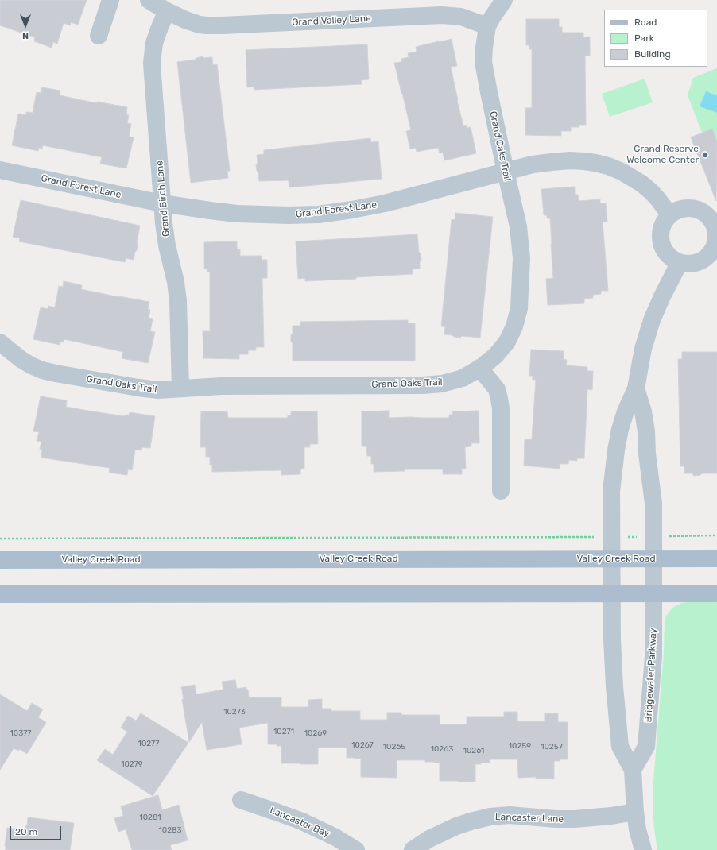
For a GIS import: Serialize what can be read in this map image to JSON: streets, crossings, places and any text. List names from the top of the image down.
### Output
{
  "streets": {
    "main road": ["Valley Creek Road"],
    "street": [
      "Grand Valley Lane",
      "Grand Oaks Trail",
      "Grand Forest Lane",
      "Grand Birch Lane",
      "Bridgewater Parkway",
      "Lancaster Lane",
      "Lancaster Bay"
    ]
  },
  "crossings": [
    ["Grand Valley Lane", "Grand Oaks Trail"],
    ["Grand Valley Lane", "Grand Birch Lane"],
    ["Grand Oaks Trail", "Grand Forest Lane"],
    ["Grand Oaks Trail", "Grand Birch Lane"],
    ["Grand Forest Lane", "Grand Birch Lane"],
    ["Valley Creek Road", "Bridgewater Parkway"]
  ],
  "places": ["Grand Reserve Welcome Center"],
  "house_numbers": [
    "10273",
    "10271",
    "10377",
    "10269",
    "10277",
    "10267",
    "10259",
    "10265",
    "10257",
    "10263",
    "10261",
    "10279",
    "10281",
    "10283"
  ],
  "legend": ["Road", "Park", "Building"],
  "scale_bar": "20 m",
  "north": "bottom"
}
